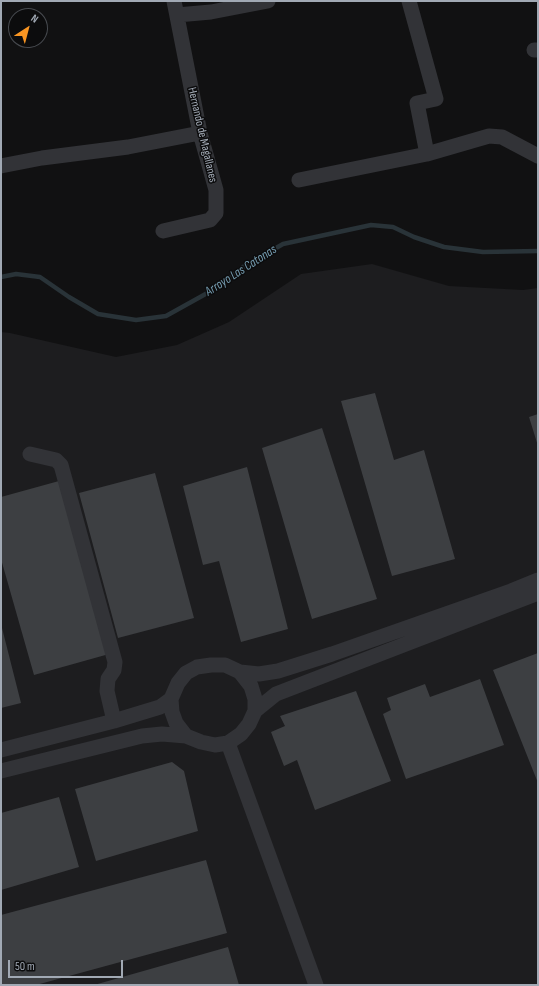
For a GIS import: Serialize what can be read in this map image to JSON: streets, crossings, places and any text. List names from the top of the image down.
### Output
{
  "streets": {
    "street": ["Hernando de Magallanes"]
  },
  "water": ["Arroyo Las Catonas"],
  "scale_bar": "50 m",
  "north": "top right"
}
